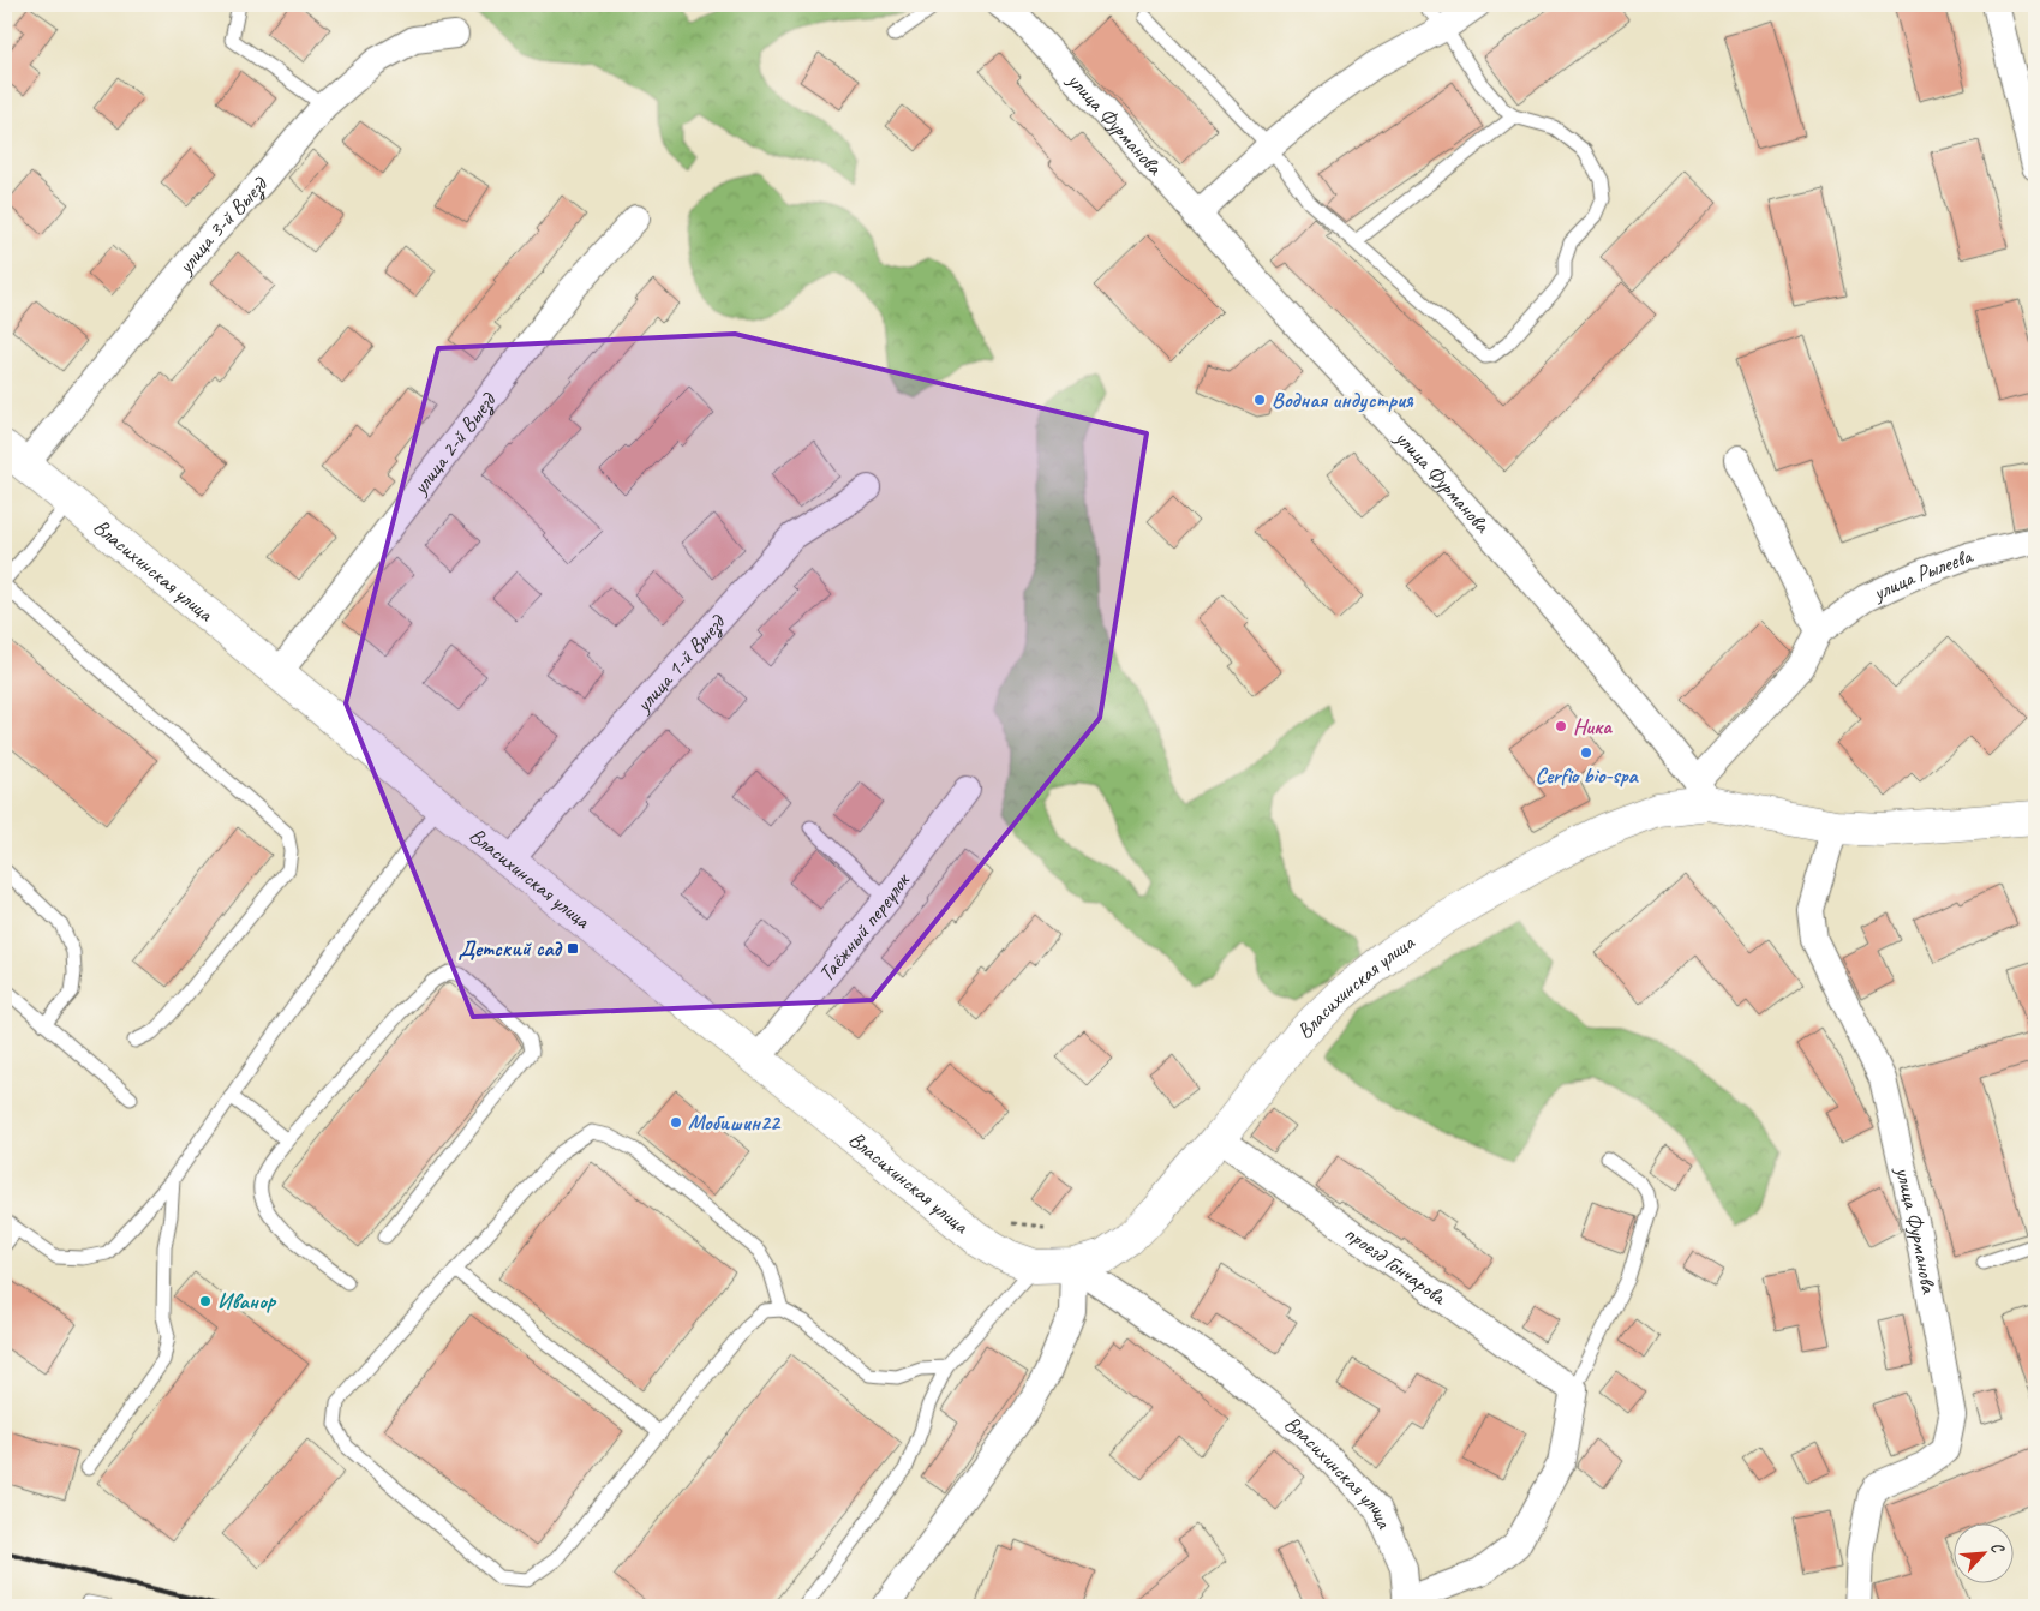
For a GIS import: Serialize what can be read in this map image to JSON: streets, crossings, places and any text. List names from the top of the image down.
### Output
{
  "streets": {
    "street": [
      "улица Фурманова",
      "улица 3-й Выезд",
      "улица 2-й Выезд",
      "Власихинская улица",
      "улица Рылеева",
      "улица 1-й Выезд",
      "Таёжный переулок",
      "проезд Гончарова"
    ]
  },
  "crossings": [
    ["улица Фурманова", "Власихинская улица"],
    ["улица 3-й Выезд", "Власихинская улица"],
    ["улица 2-й Выезд", "Власихинская улица"],
    ["Власихинская улица", "улица 1-й Выезд"],
    ["Власихинская улица", "Таёжный переулок"],
    ["Власихинская улица", "проезд Гончарова"]
  ],
  "places": {
    "other": [
      "Водная индустрия",
      "Ника",
      "Cerfio bio-spa",
      "Мобишин22",
      "Иванор"
    ],
    "transit": ["Детский сад"]
  },
  "north": "top right"
}
